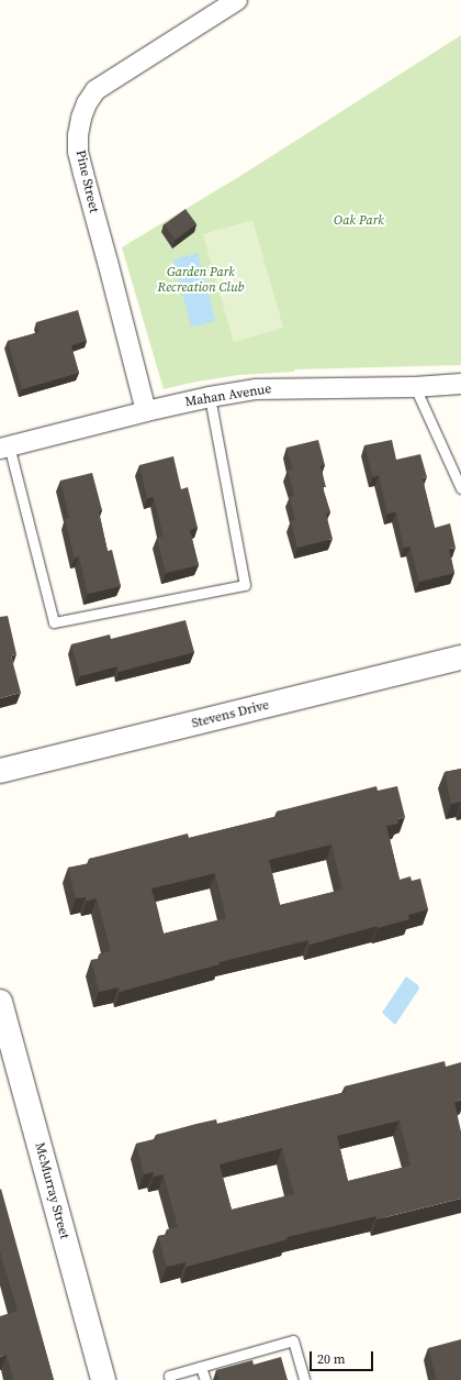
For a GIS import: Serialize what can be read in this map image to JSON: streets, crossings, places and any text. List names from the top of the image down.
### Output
{
  "streets": {
    "street": [
      "Pine Street",
      "Mahan Avenue",
      "Stevens Drive",
      "McMurray Street"
    ]
  },
  "crossings": [
    ["Pine Street", "Mahan Avenue"]
  ],
  "parks": ["Oak Park", "Garden Park Recreation Club"],
  "scale_bar": "20 m"
}
